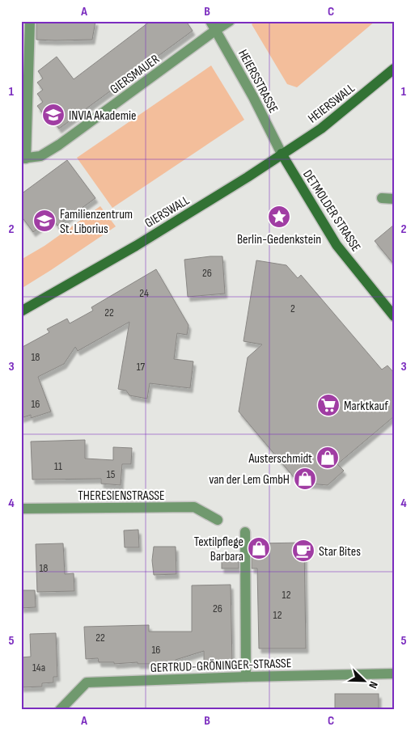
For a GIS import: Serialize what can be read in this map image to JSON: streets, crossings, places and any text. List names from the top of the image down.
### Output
{
  "streets": {
    "main road": ["HEIERSWALL", "DETMOLDER STRASSE", "GIERSWALL"],
    "street": [
      "GIERSMAUER",
      "HEIERSSTRASSE",
      "THERESIENSTRASSE",
      "GERTRUD-GRÖNINGER-STRASSE"
    ]
  },
  "crossings": [
    ["GIERSMAUER", "HEIERSSTRASSE"],
    ["HEIERSSTRASSE", "HEIERSWALL"],
    ["HEIERSSTRASSE", "DETMOLDER STRASSE"],
    ["HEIERSSTRASSE", "GIERSWALL"],
    ["HEIERSWALL", "DETMOLDER STRASSE"],
    ["HEIERSWALL", "GIERSWALL"],
    ["DETMOLDER STRASSE", "GIERSWALL"]
  ],
  "places": {
    "school or university": ["INVIA Akademie", "Familienzentrum St. Liborius"],
    "place": ["Berlin-Gedenkstein"],
    "supermarket": ["Marktkauf"],
    "shop": ["Austerschmidt", "van der Lem GmbH", "Textilpflege Barbara"],
    "cafe": ["Star Bites"]
  },
  "house_numbers": [
    "26",
    "24",
    "2",
    "22",
    "18",
    "17",
    "16",
    "11",
    "15",
    "18",
    "12",
    "26",
    "12",
    "22",
    "16",
    "14a"
  ],
  "north": "bottom right",
  "grid": {
    "columns": ["A", "B", "C"],
    "rows": [
      "1",
      "2",
      "3",
      "4",
      "5"
    ]
  }
}
